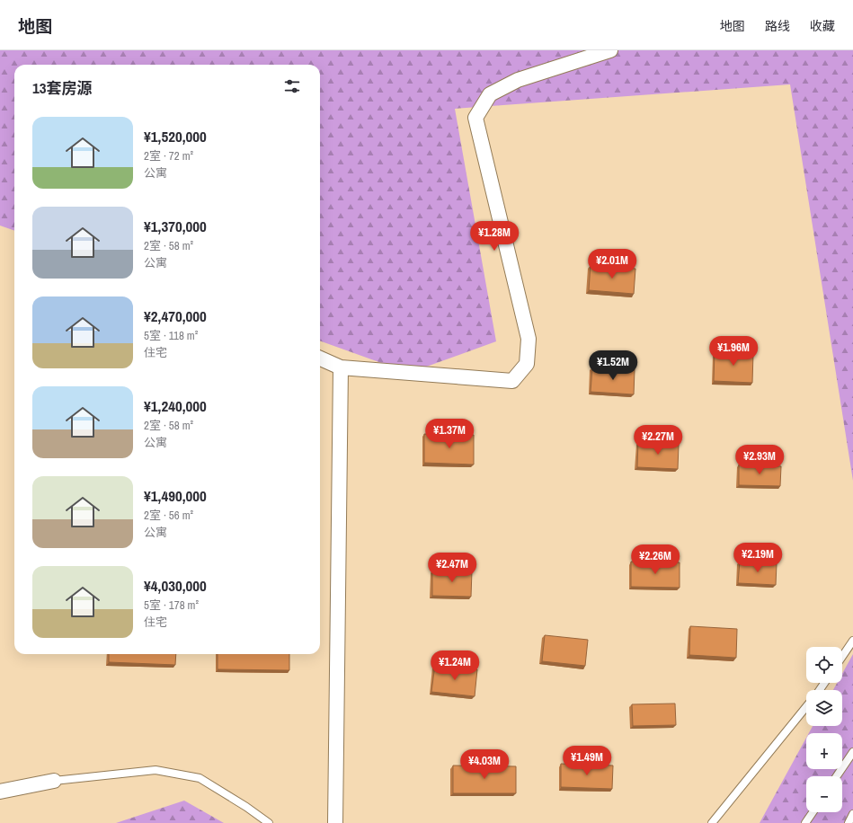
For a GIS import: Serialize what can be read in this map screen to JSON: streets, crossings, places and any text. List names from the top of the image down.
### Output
{
  "page": {
    "header": "地图",
    "nav": ["地图", "路线", "收藏"],
    "heading": "13套房源",
    "list": [
      {
        "name": "¥1,520,000",
        "note": "2室 · 72 m² · 公寓"
      },
      {
        "name": "¥1,370,000",
        "note": "2室 · 58 m² · 公寓"
      },
      {
        "name": "¥2,470,000",
        "note": "5室 · 118 m² · 住宅"
      },
      {
        "name": "¥1,240,000",
        "note": "2室 · 58 m² · 公寓"
      },
      {
        "name": "¥1,490,000",
        "note": "2室 · 56 m² · 公寓"
      },
      {
        "name": "¥4,030,000",
        "note": "5室 · 178 m² · 住宅"
      }
    ],
    "price": [
      "¥1.28M",
      "¥2.01M",
      "¥1.96M",
      "¥1.52M",
      "¥1.37M",
      "¥2.27M",
      "¥2.93M",
      "¥2.19M",
      "¥2.26M",
      "¥2.47M",
      "¥1.24M",
      "¥1.49M",
      "¥4.03M"
    ],
    "map_buttons": ["+", "−"]
  }
}
